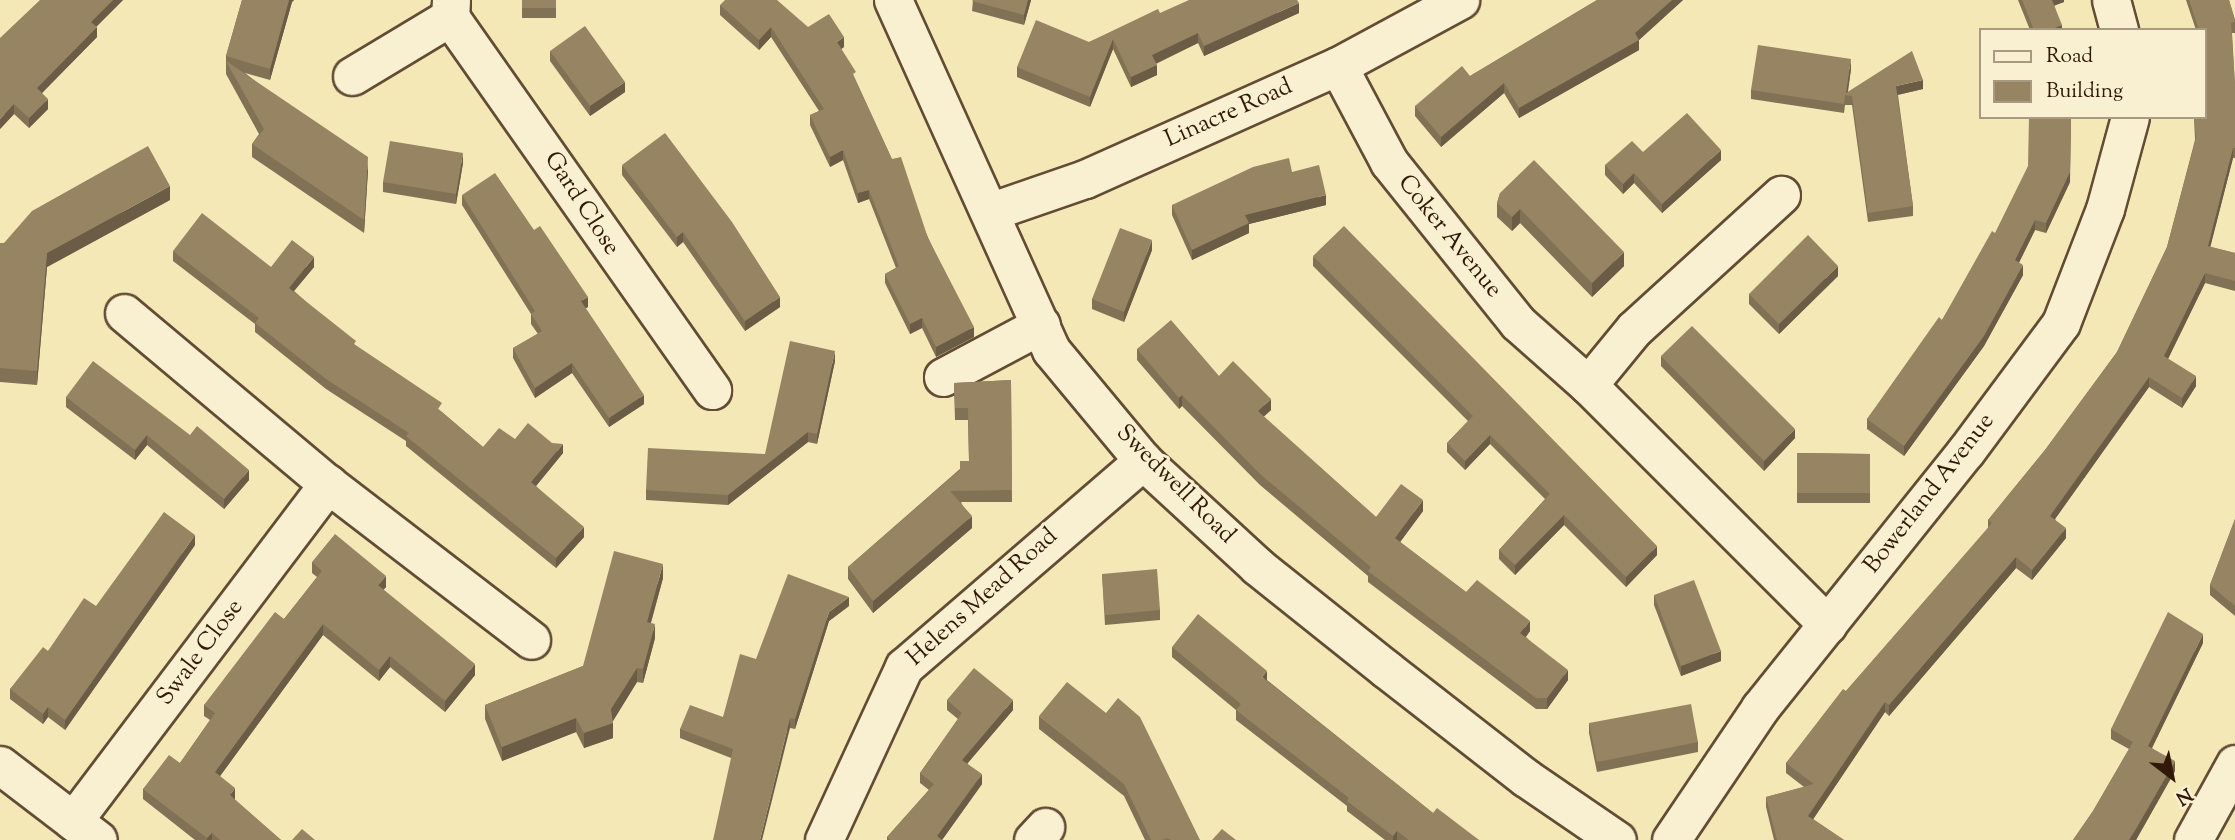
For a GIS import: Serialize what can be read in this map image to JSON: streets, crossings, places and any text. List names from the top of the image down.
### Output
{
  "streets": {
    "street": [
      "Linacre Road",
      "Gard Close",
      "Coker Avenue",
      "Swedwell Road",
      "Bowerland Avenue",
      "Helens Mead Road",
      "Swale Close"
    ]
  },
  "crossings": [
    ["Linacre Road", "Coker Avenue"],
    ["Linacre Road", "Swedwell Road"],
    ["Coker Avenue", "Bowerland Avenue"],
    ["Swedwell Road", "Helens Mead Road"]
  ],
  "legend": ["Road", "Building"],
  "north": "bottom right"
}
